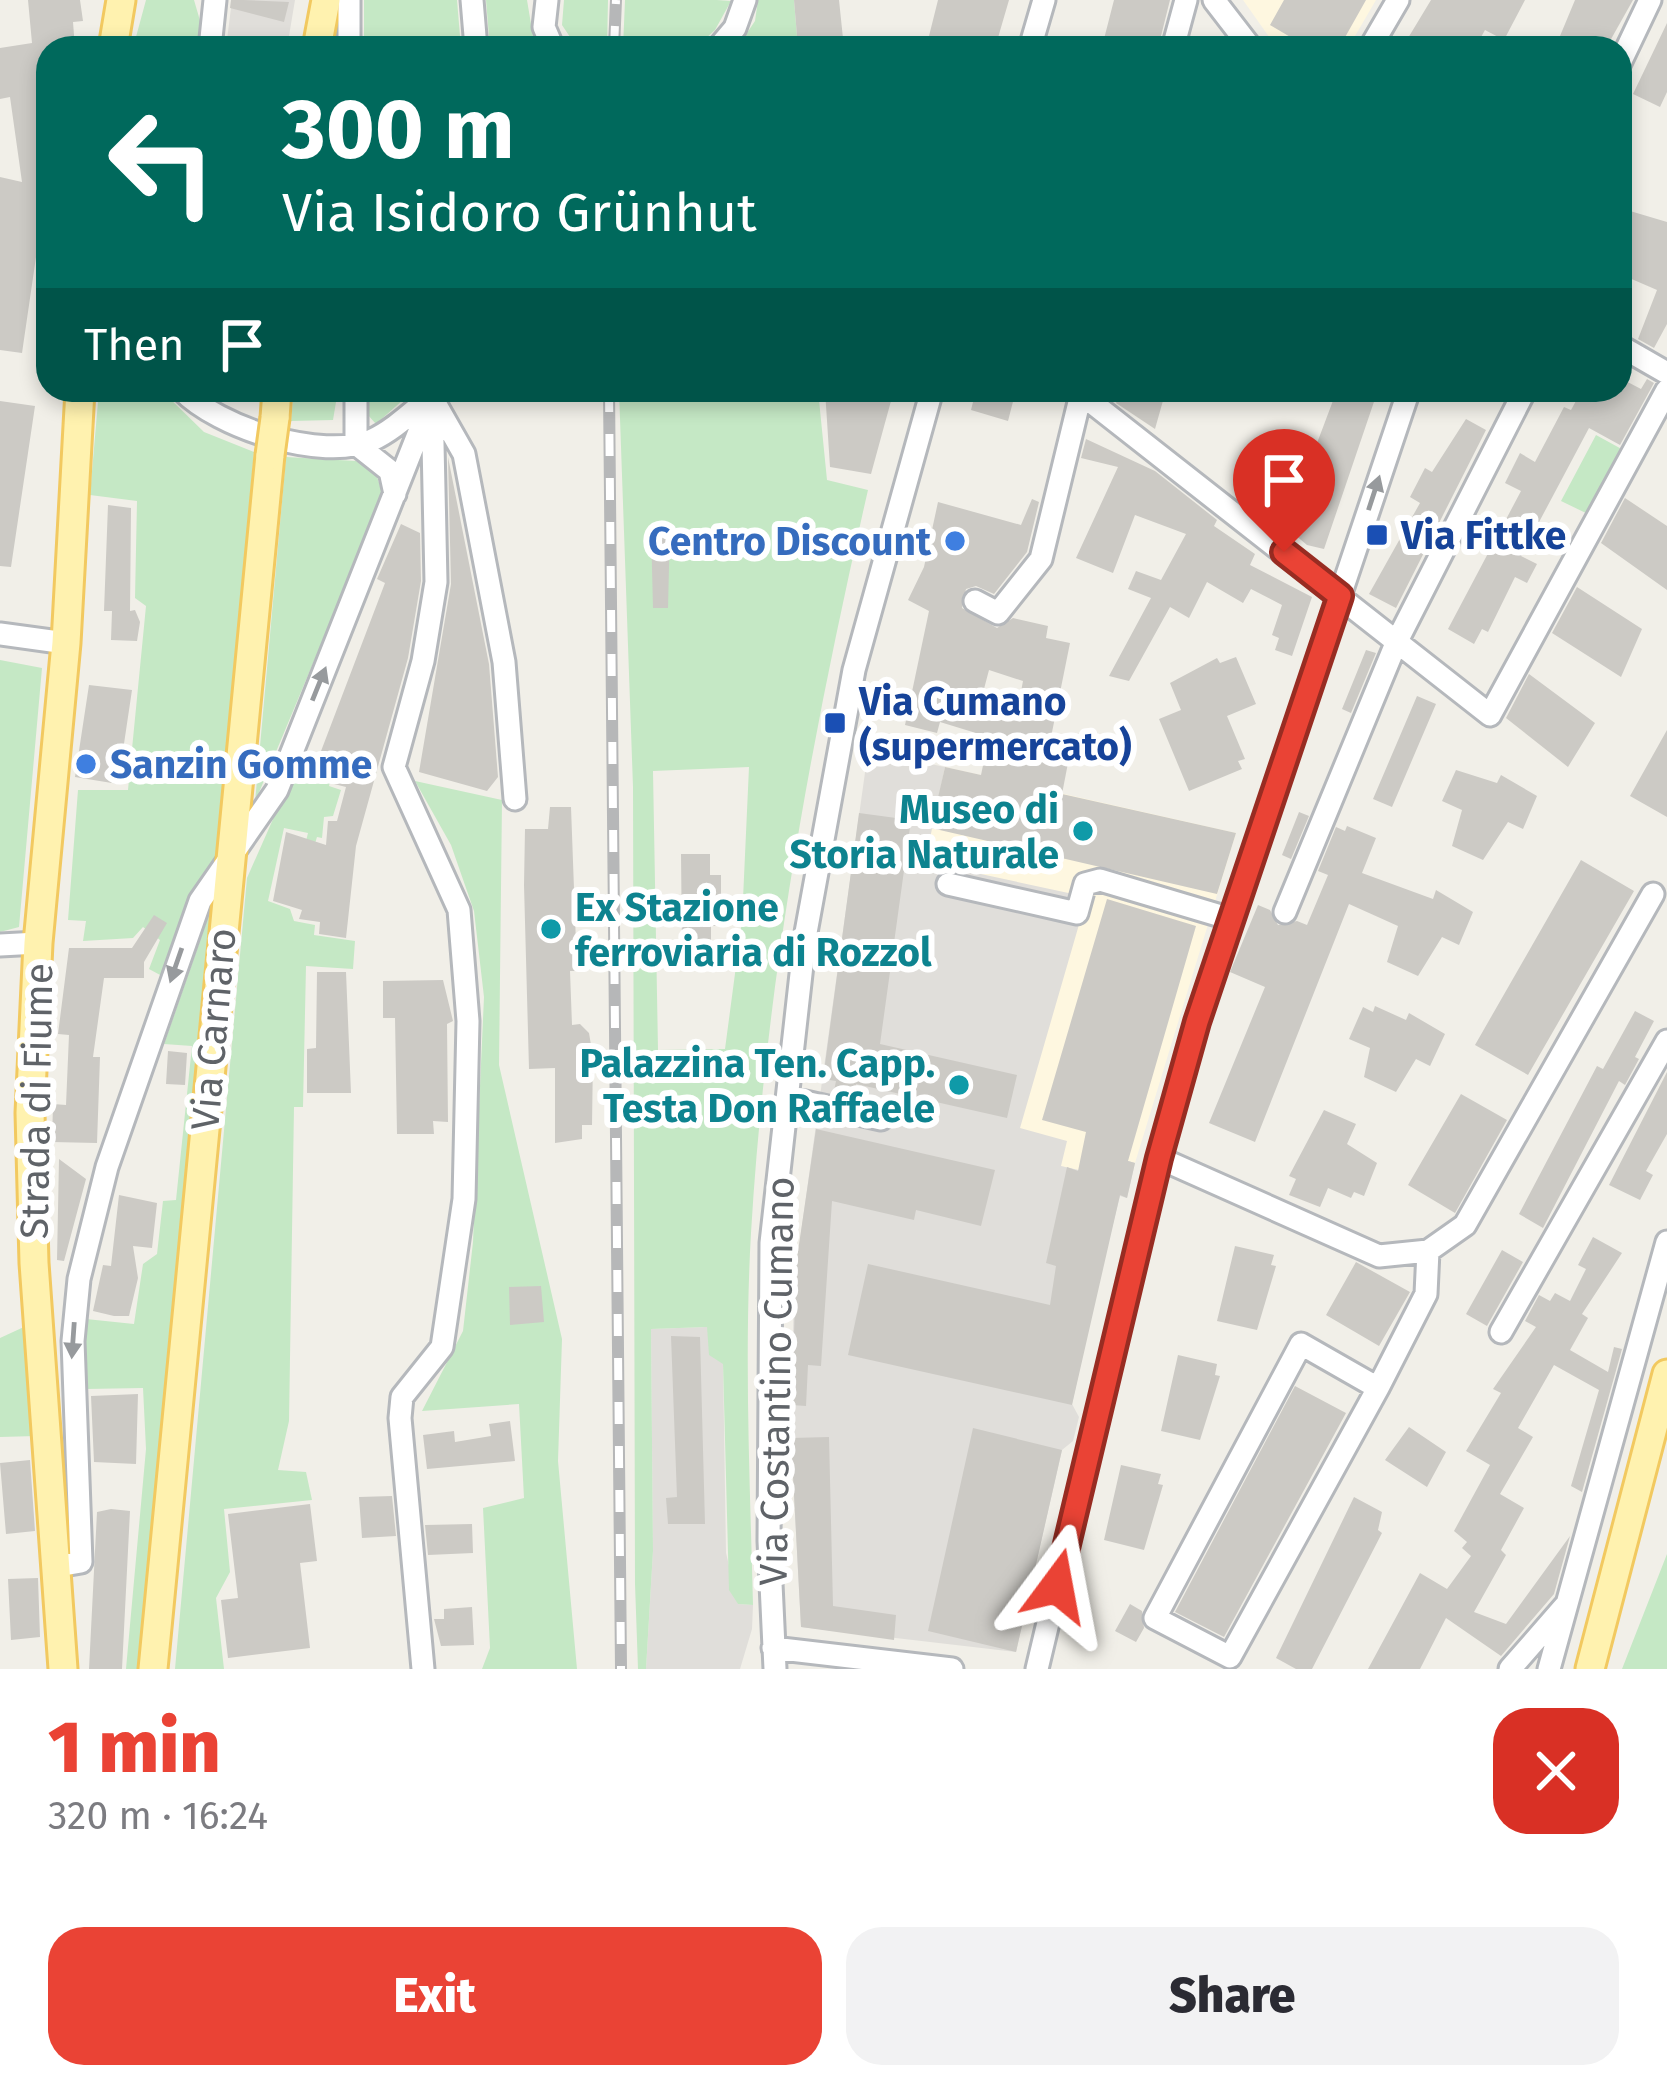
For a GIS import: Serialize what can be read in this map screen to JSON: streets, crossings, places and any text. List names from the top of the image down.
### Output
{
  "streets": {
    "main road": ["Via Carnaro", "Strada di Fiume"],
    "street": ["Via Costantino Cumano"]
  },
  "places": {
    "transit": ["Via Fittke", "Via Cumano (supermercato)"],
    "other": [
      "Centro Discount",
      "Sanzin Gomme",
      "Museo di Storia Naturale",
      "Ex Stazione ferroviaria di Rozzol",
      "Palazzina Ten. Capp. Testa Don Raffaele"
    ]
  },
  "page": {
    "turn": ["300 m", "Via Isidoro Grünhut"],
    "then": "Then",
    "heading": ["1 min", "320 m · 16:24"],
    "buttons": ["Exit", "Share"]
  }
}
